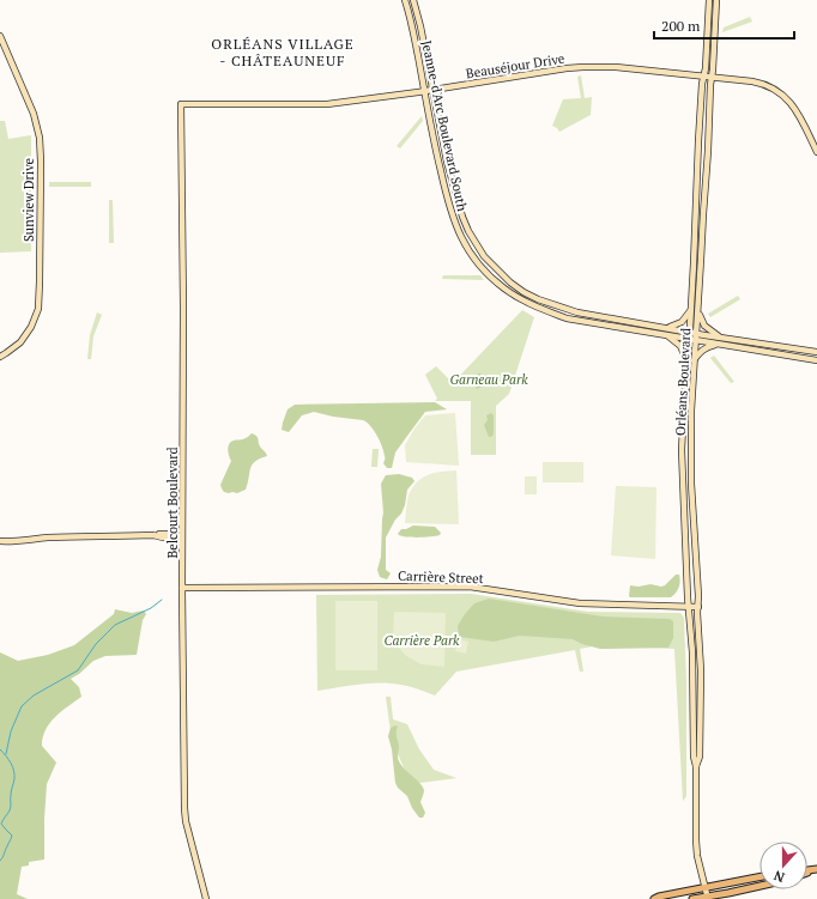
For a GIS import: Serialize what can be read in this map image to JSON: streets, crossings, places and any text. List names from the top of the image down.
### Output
{
  "streets": {
    "main road": [
      "Beauséjour Drive",
      "Jeanne-d'Arc Boulevard South",
      "Sunview Drive",
      "Orléans Boulevard",
      "Belcourt Boulevard",
      "Carrière Street"
    ]
  },
  "crossings": [
    ["Beauséjour Drive", "Jeanne-d'Arc Boulevard South"],
    ["Beauséjour Drive", "Orléans Boulevard"],
    ["Beauséjour Drive", "Belcourt Boulevard"],
    ["Jeanne-d'Arc Boulevard South", "Orléans Boulevard"],
    ["Orléans Boulevard", "Carrière Street"],
    ["Belcourt Boulevard", "Carrière Street"]
  ],
  "districts": ["ORLÉANS VILLAGE - CHÂTEAUNEUF"],
  "parks": ["Garneau Park", "Carrière Park"],
  "scale_bar": "200 m",
  "north": "bottom"
}
